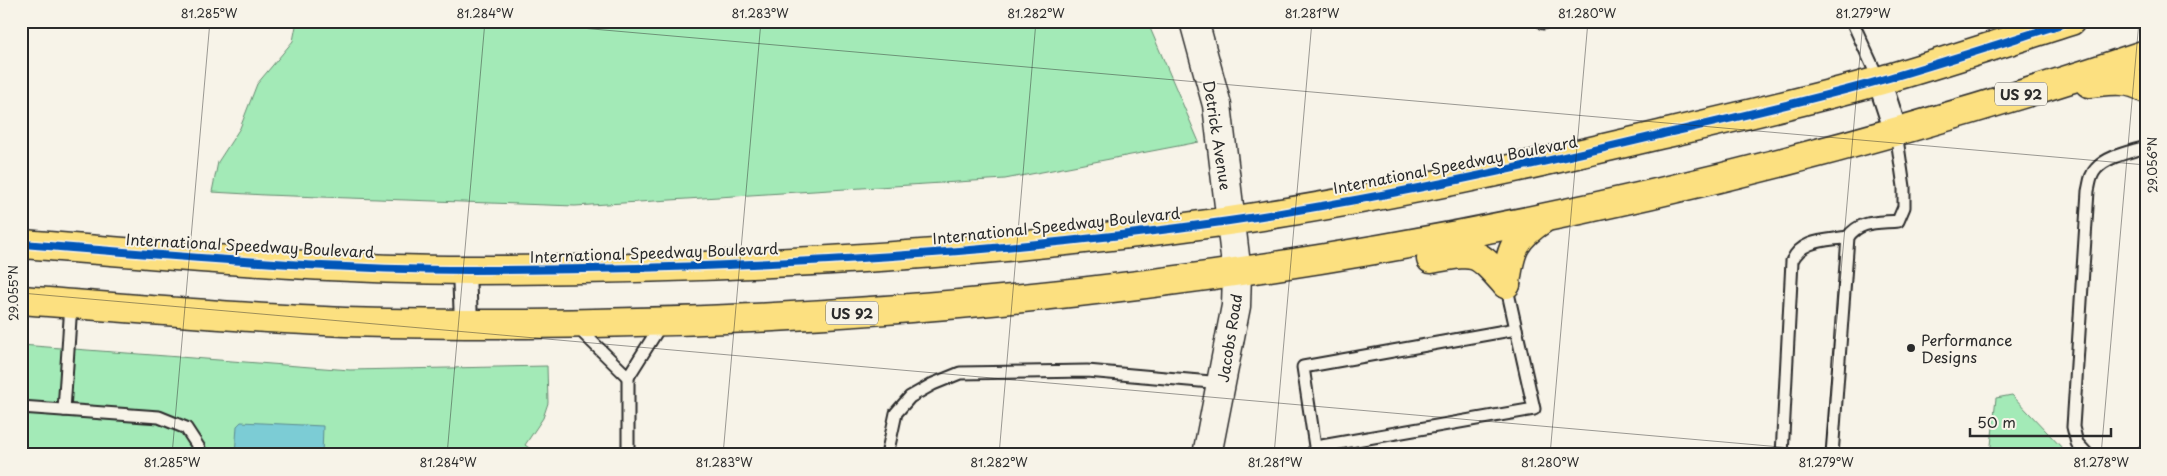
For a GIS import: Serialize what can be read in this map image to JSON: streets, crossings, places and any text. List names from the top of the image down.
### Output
{
  "streets": {
    "main road": ["US 92", "International Speedway Boulevard"],
    "street": ["Detrick Avenue", "Jacobs Road"]
  },
  "crossings": [
    ["US 92", "Jacobs Road"],
    ["Detrick Avenue", "International Speedway Boulevard"],
    ["Detrick Avenue", "Jacobs Road"],
    ["International Speedway Boulevard", "Jacobs Road"]
  ],
  "places": ["Performance Designs"],
  "scale_bar": "50 m",
  "coordinates": [
    "81.285°W",
    "81.284°W",
    "81.283°W",
    "81.282°W",
    "81.281°W",
    "81.280°W",
    "81.279°W",
    "29.056°N",
    "29.055°N",
    "81.278°W"
  ]
}
